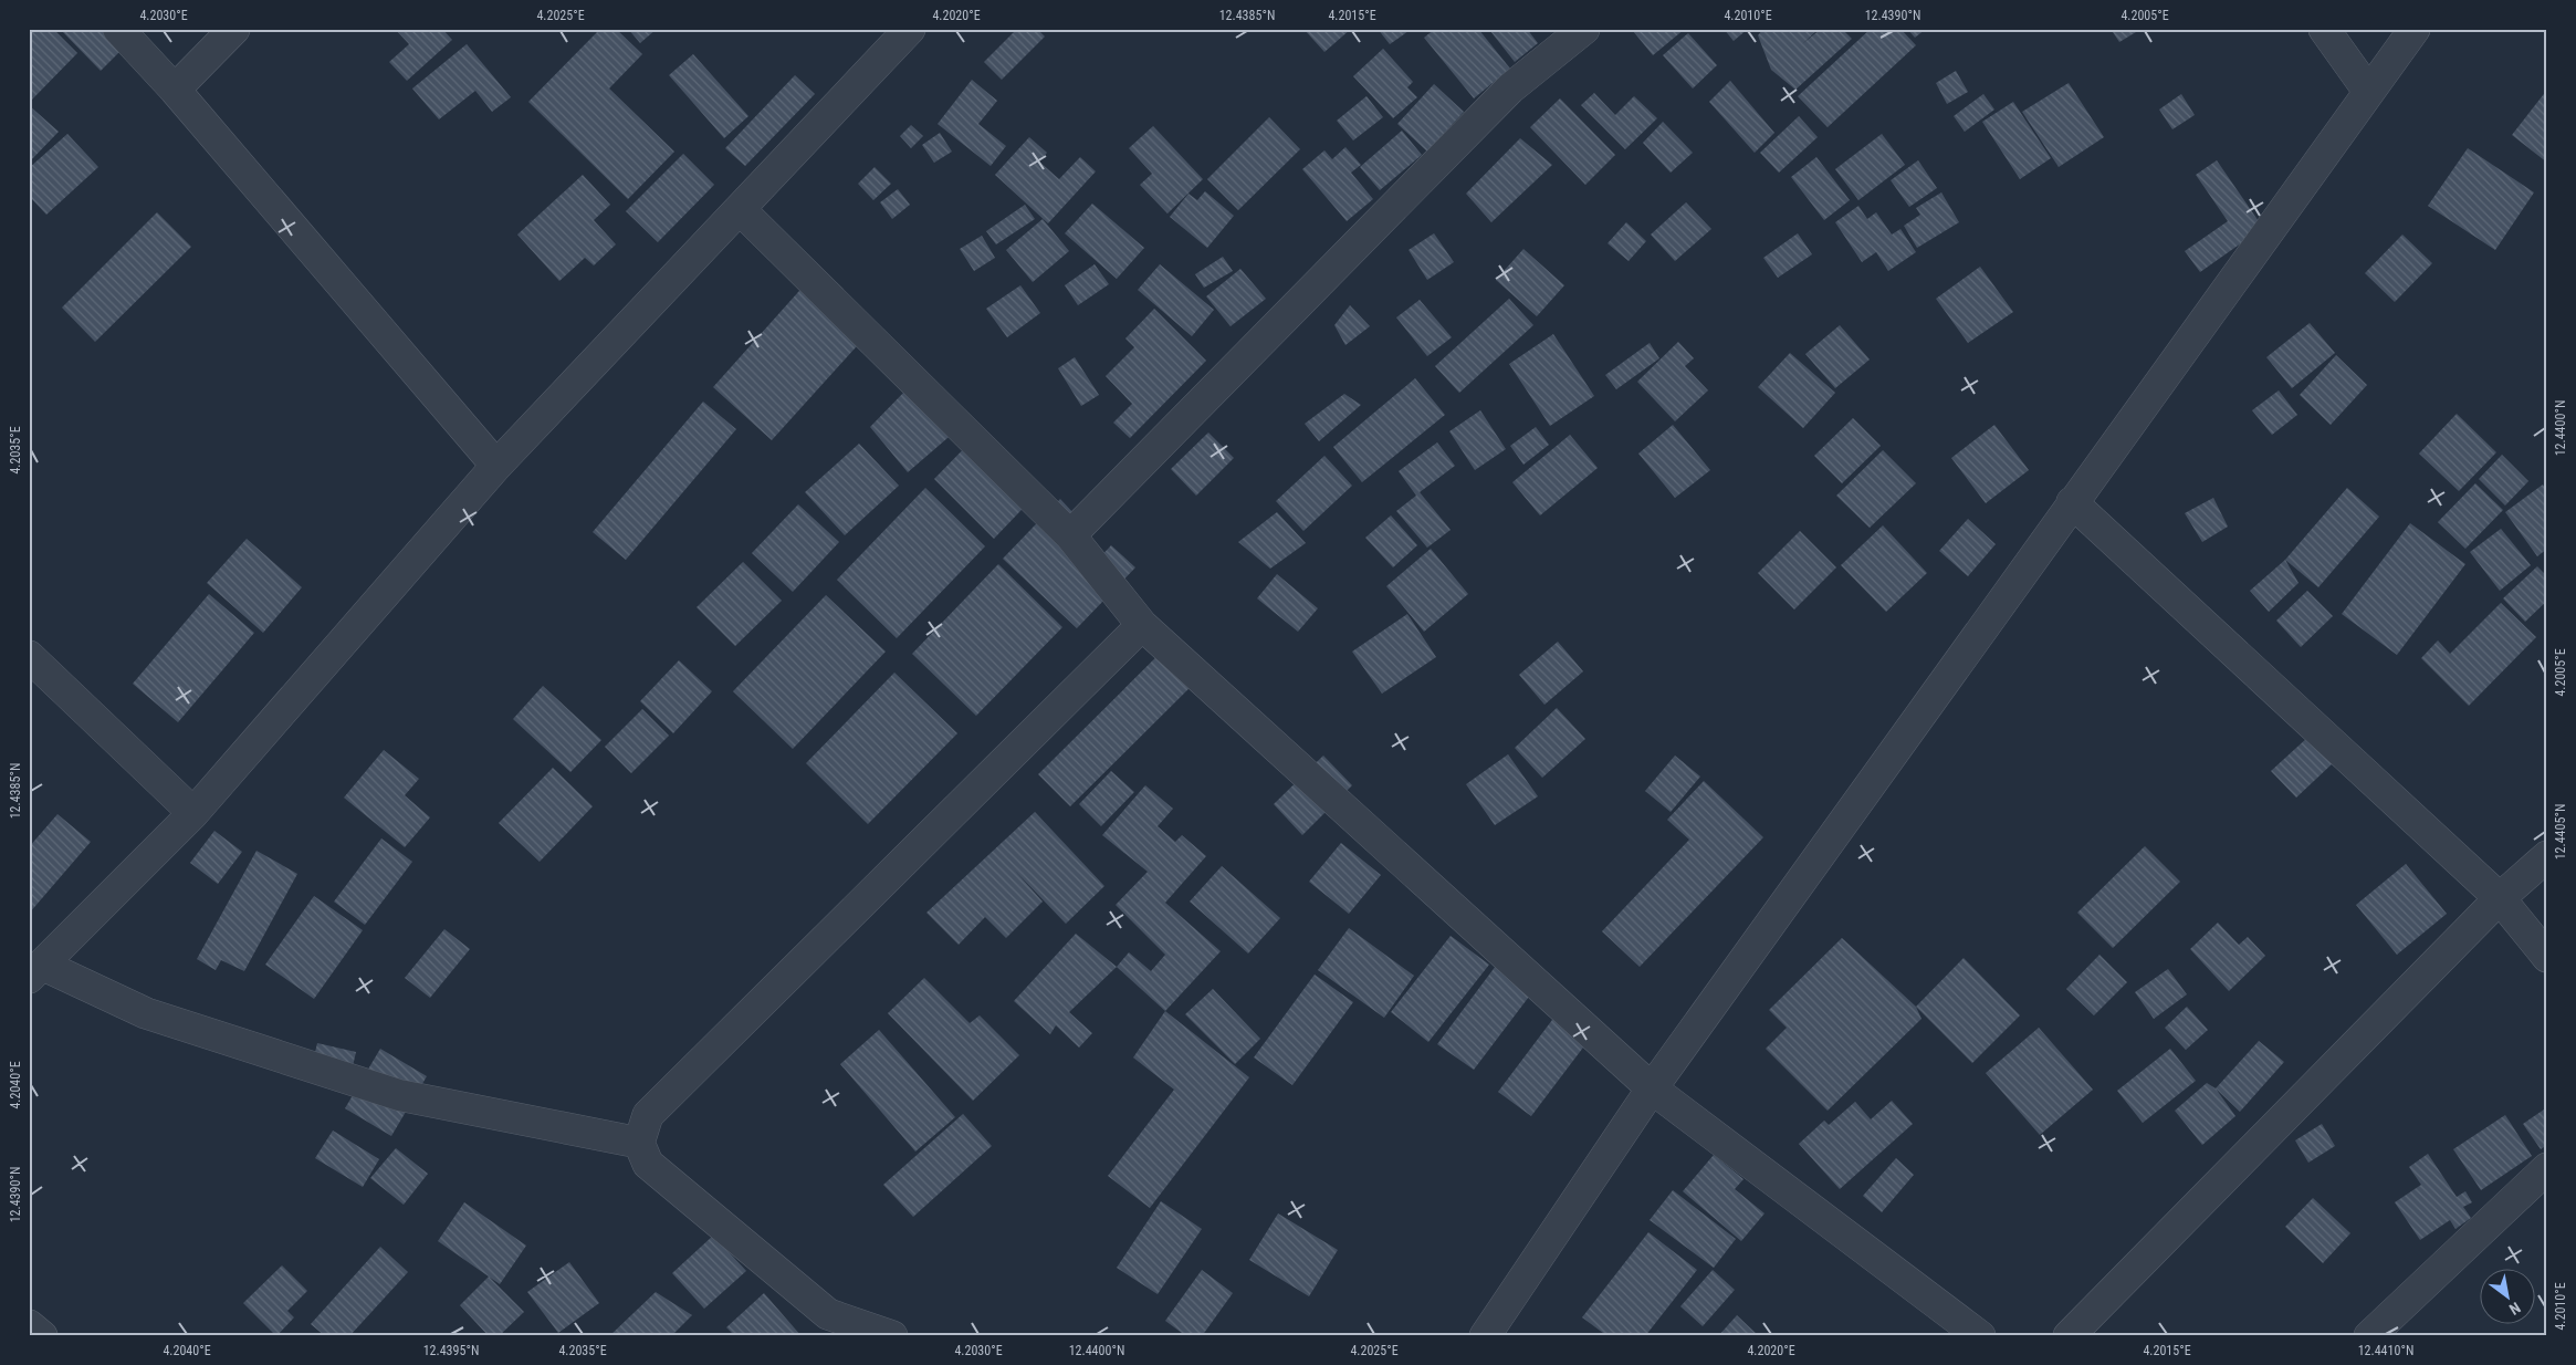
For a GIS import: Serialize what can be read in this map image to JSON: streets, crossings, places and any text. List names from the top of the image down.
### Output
{
  "north": "bottom right",
  "coordinates": [
    "4.2030°E",
    "4.2025°E",
    "4.2020°E",
    "12.4385°N",
    "4.2015°E",
    "4.2010°E",
    "12.4390°N",
    "4.2005°E",
    "12.4400°N",
    "4.2035°E",
    "12.4405°N",
    "4.2040°E",
    "12.4395°N",
    "12.4410°N"
  ]
}
